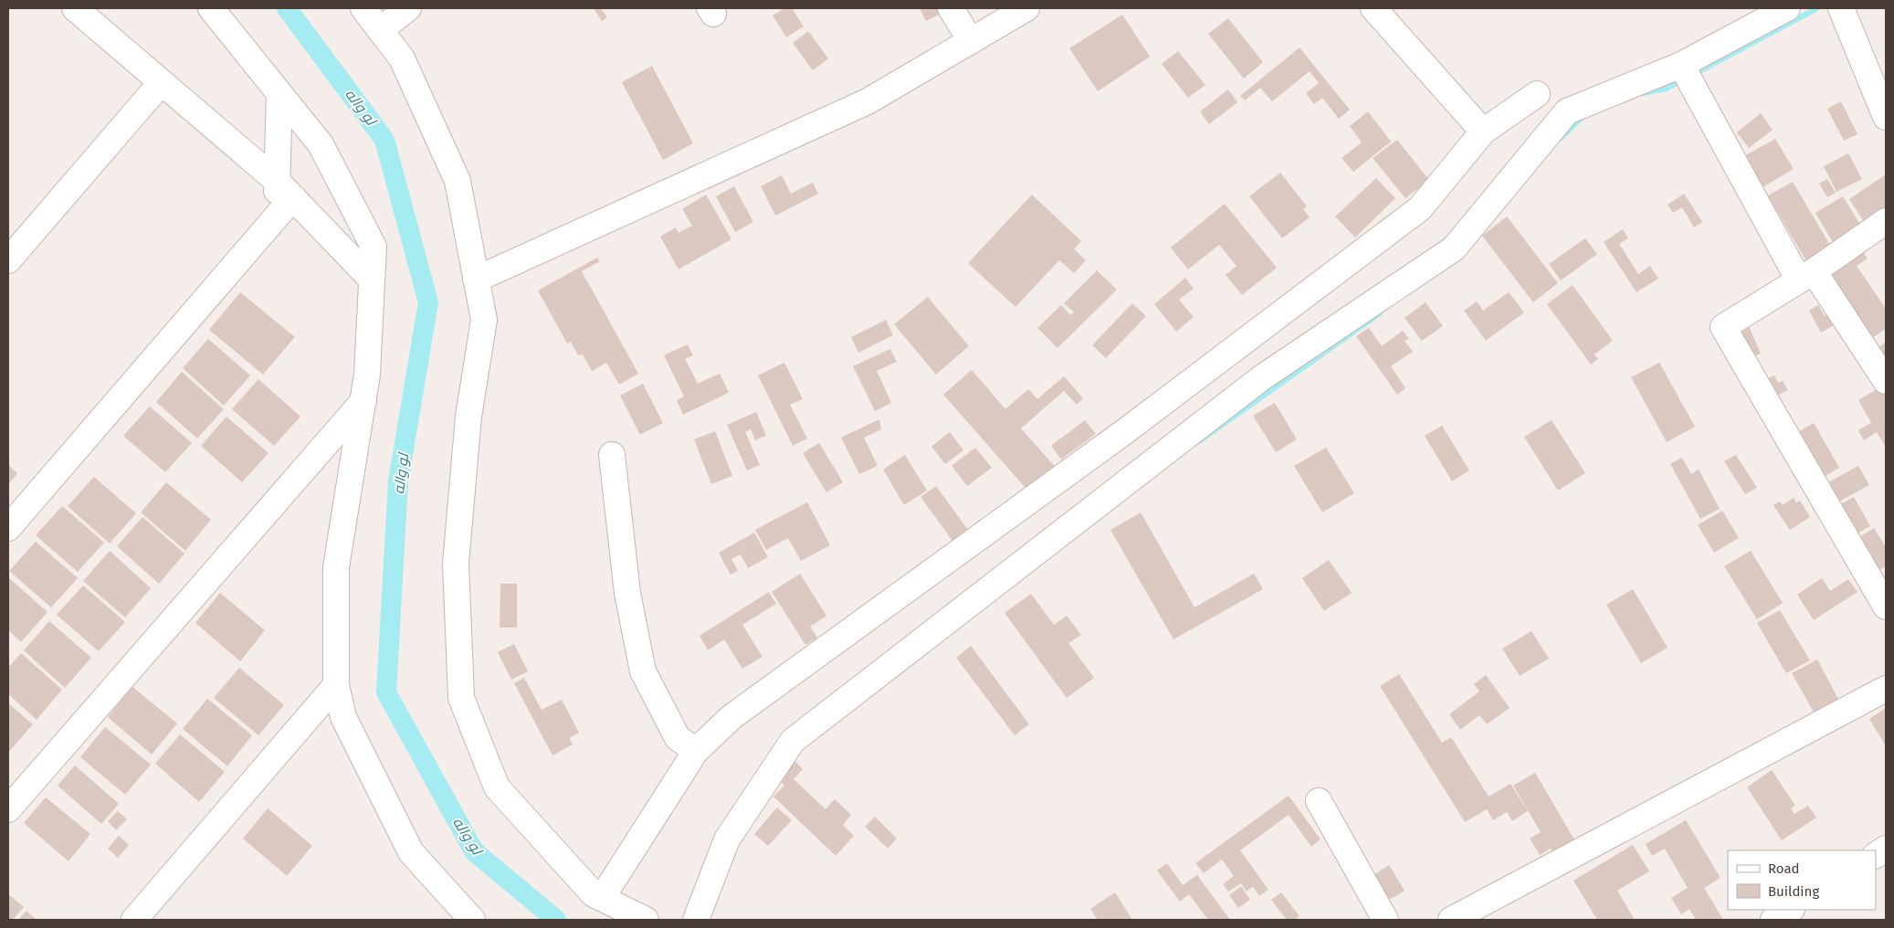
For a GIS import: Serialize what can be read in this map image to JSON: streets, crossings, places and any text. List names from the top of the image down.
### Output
{
  "water": ["لو واله"],
  "legend": ["Road", "Building"]
}
